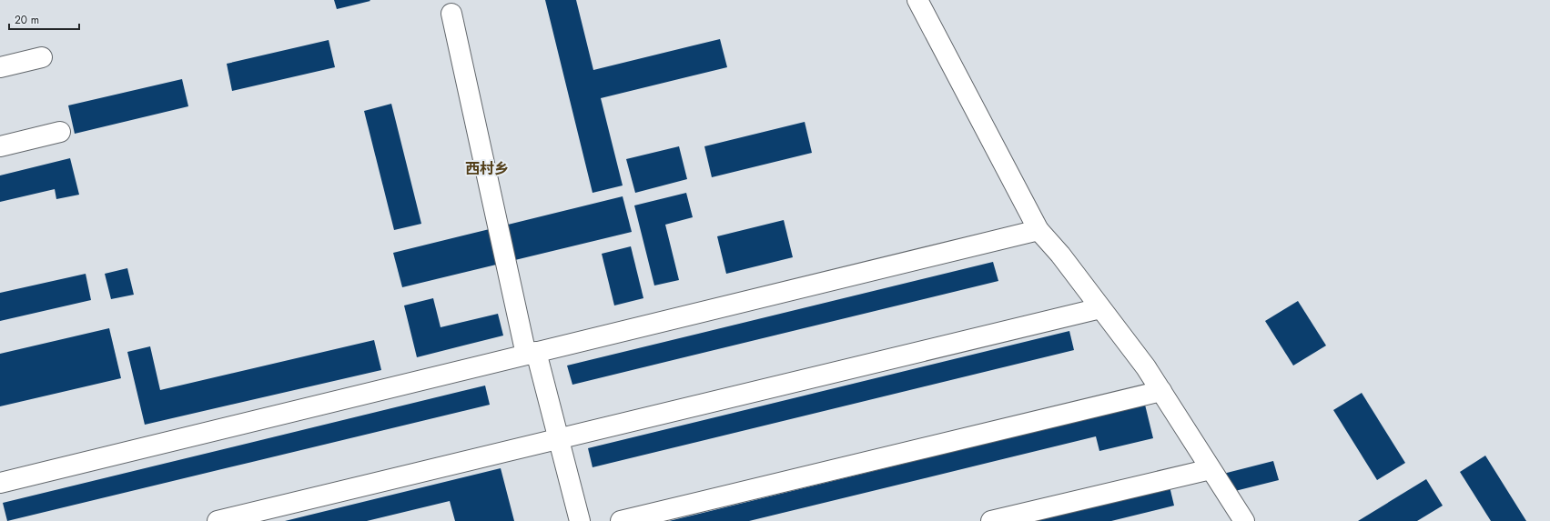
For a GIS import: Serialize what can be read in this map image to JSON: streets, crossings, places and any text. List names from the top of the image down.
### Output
{
  "districts": ["西村乡"],
  "scale_bar": "20 m"
}
